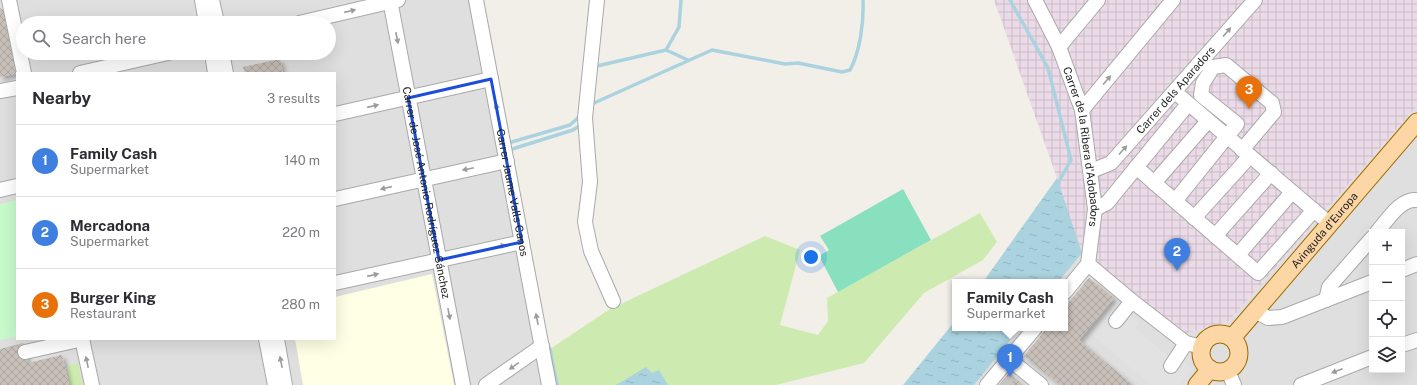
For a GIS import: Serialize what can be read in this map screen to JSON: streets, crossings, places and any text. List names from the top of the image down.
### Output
{
  "streets": {
    "main road": ["Avinguda d'Europa"],
    "street": [
      "Carrer dels Aparadors",
      "Carrer de la Ribera d'Adobadors",
      "Carrer de José Antonio Rodríguez Sánchez",
      "Carrer Jaume Valls Canos"
    ]
  },
  "crossings": [
    ["Carrer dels Aparadors", "Carrer de la Ribera d'Adobadors"]
  ],
  "one_way": ["Carrer de José Antonio Rodríguez Sánchez"],
  "page": {
    "search": "Search here",
    "heading": ["Nearby", "3 results"],
    "pins": ["3", "2", "1"],
    "list": [
      {
        "mark": "1",
        "name": "Family Cash",
        "note": "Supermarket",
        "value": "140 m"
      },
      {
        "mark": "2",
        "name": "Mercadona",
        "note": "Supermarket",
        "value": "220 m"
      },
      {
        "mark": "3",
        "name": "Burger King",
        "note": "Restaurant",
        "value": "280 m"
      }
    ],
    "map_buttons": ["+", "−"],
    "popup": ["Family Cash", "Supermarket"]
  }
}
